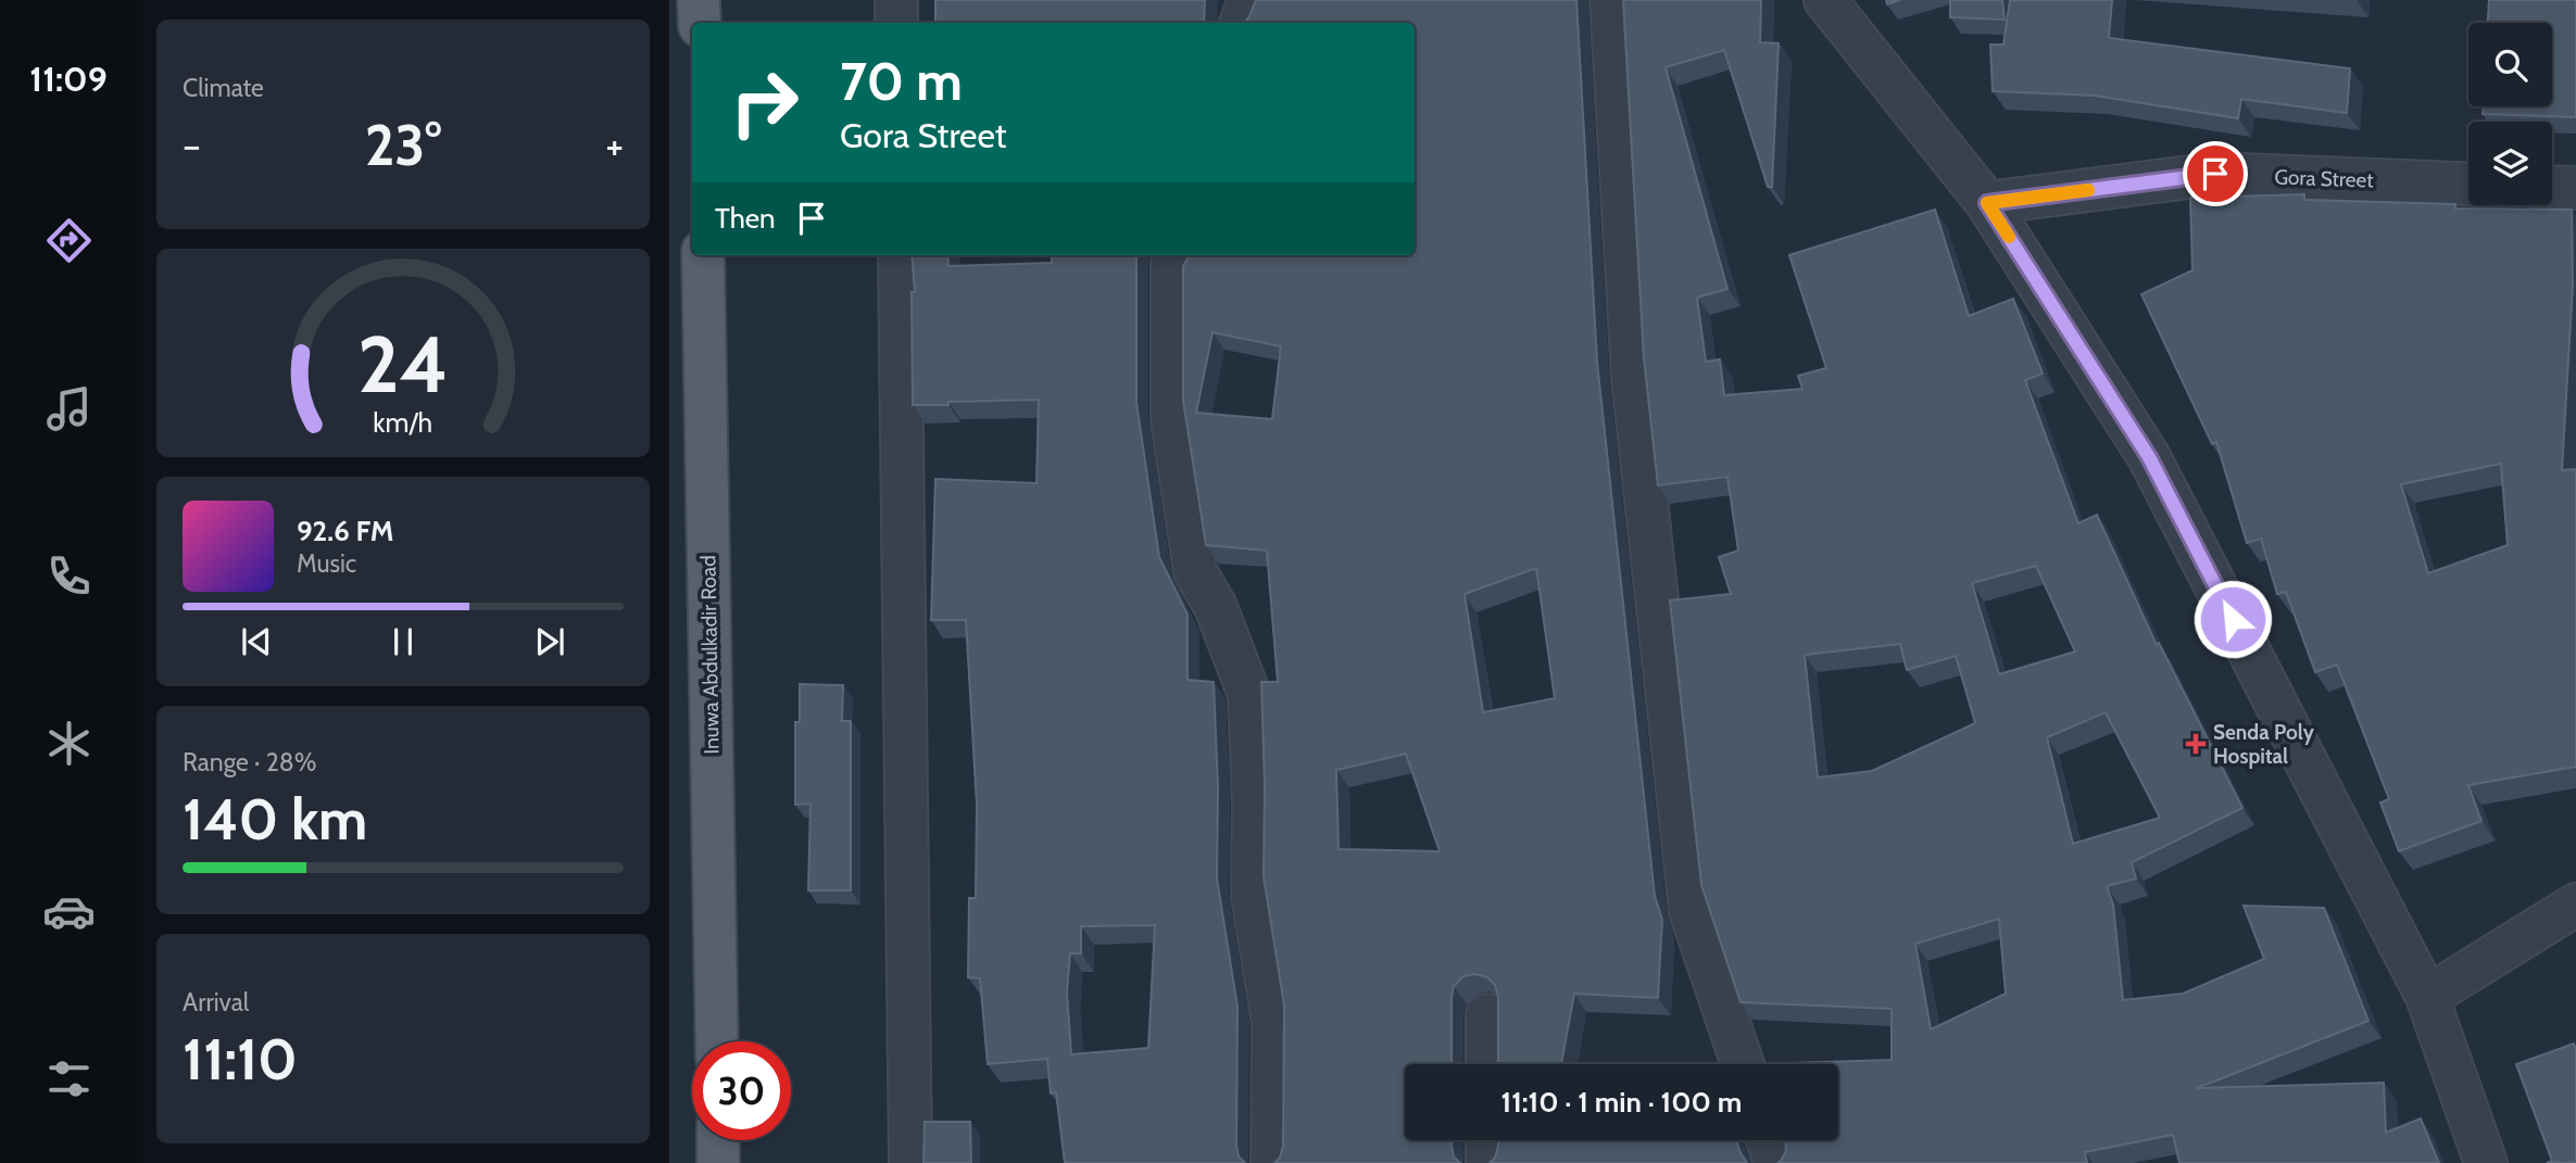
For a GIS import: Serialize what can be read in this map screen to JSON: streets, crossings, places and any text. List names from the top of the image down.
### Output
{
  "streets": {
    "main road": ["Inuwa Abdulkadir Road"],
    "street": ["Gora Street"]
  },
  "places": {
    "health": ["Senda Poly Hospital"]
  },
  "page": {
    "tabs": "11:09",
    "tile": [
      "Climate",
      ["Range · 28%", "140 km"],
      ["Arrival", "11:10"]
    ],
    "turn": ["70 m", "Gora Street"],
    "heat": ["−", "23°", "+"],
    "then": "Then",
    "song": ["92.6 FM", "Music"],
    "limit": "30",
    "trip": "11:10 · 1 min · 100 m",
    "gauge": ["24", "km/h"]
  }
}
